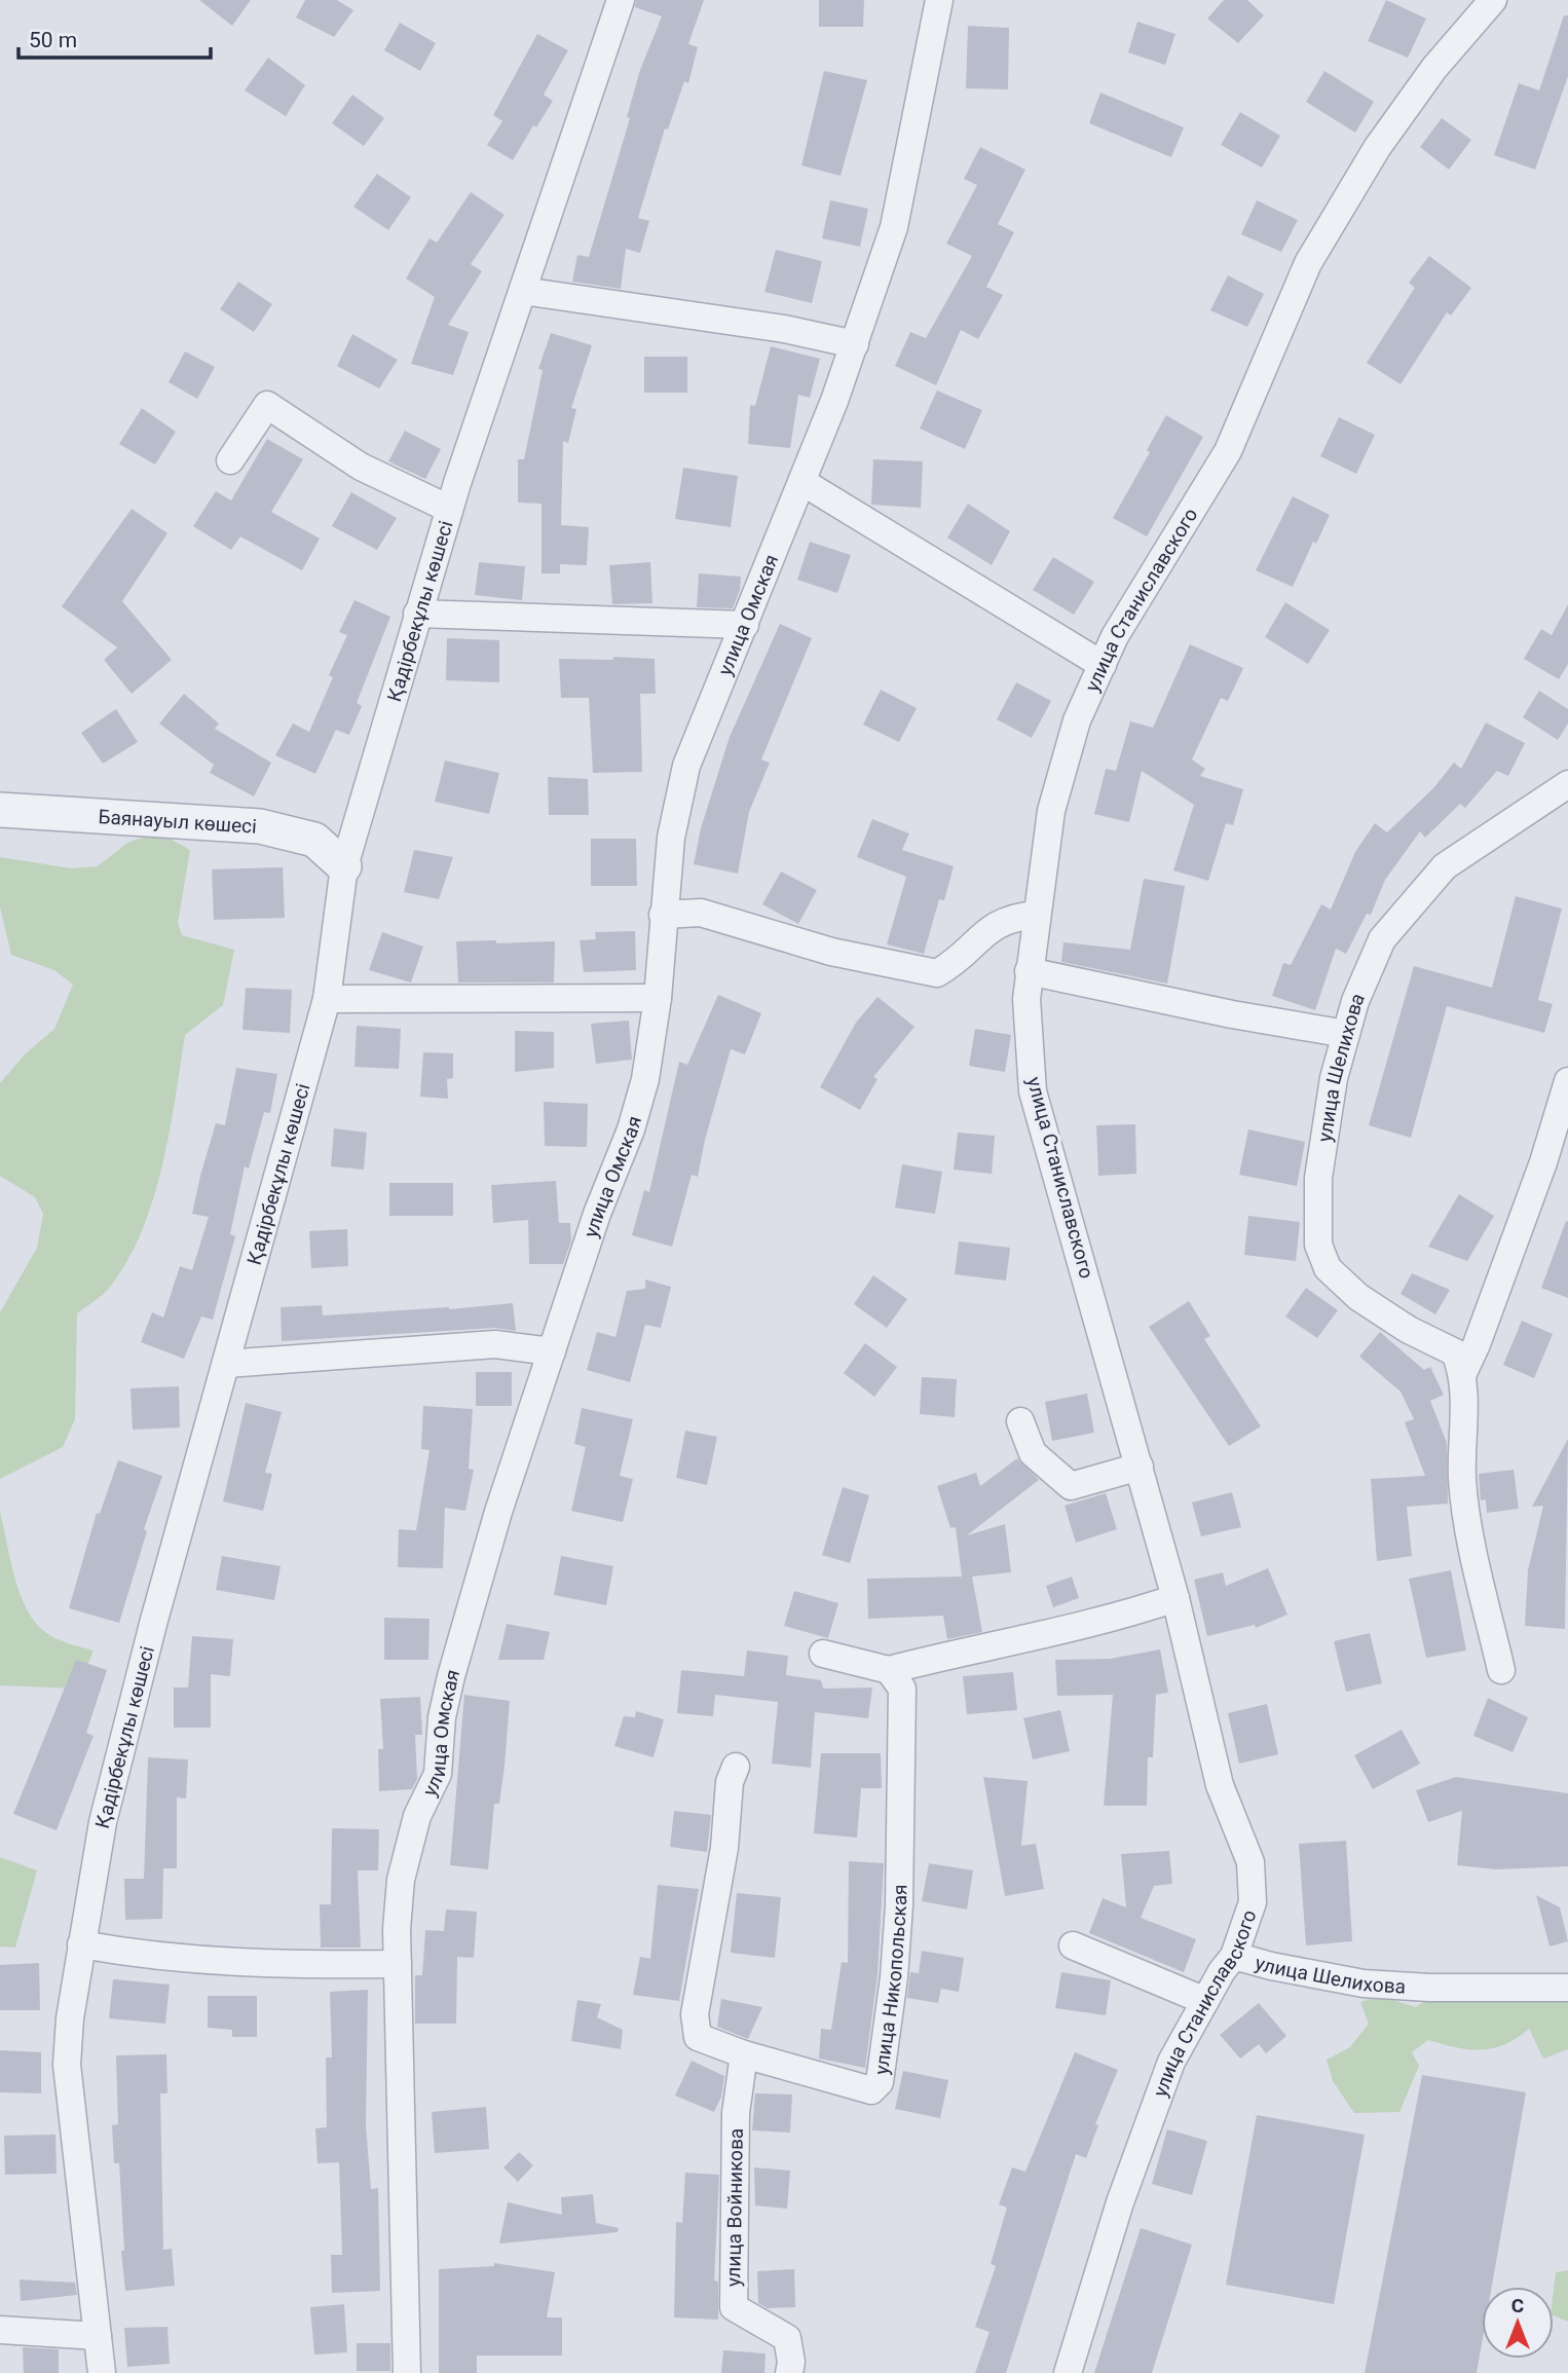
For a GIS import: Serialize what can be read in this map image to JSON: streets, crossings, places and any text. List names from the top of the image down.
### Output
{
  "streets": {
    "street": [
      "улица Станиславского",
      "Қадірбекұлы көшесі",
      "улица Омская",
      "Баянауыл көшесі",
      "улица Шелихова",
      "улица Никопольская",
      "улица Войникова"
    ]
  },
  "crossings": [
    ["улица Станиславского", "улица Шелихова"],
    ["Қадірбекұлы көшесі", "Баянауыл көшесі"],
    ["улица Никопольская", "улица Войникова"]
  ],
  "scale_bar": "50 m",
  "north": "top"
}
